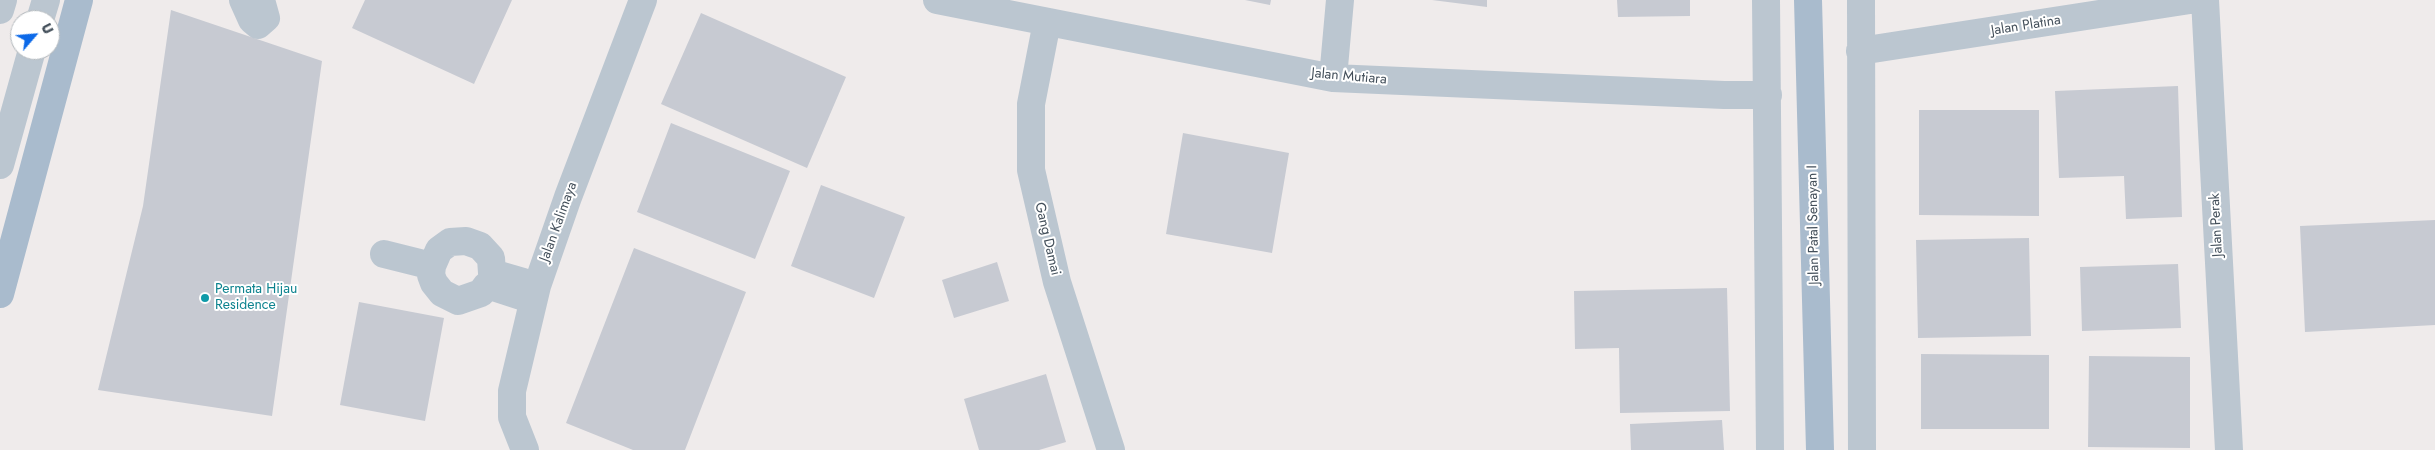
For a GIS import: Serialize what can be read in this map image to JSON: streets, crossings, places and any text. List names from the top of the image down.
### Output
{
  "streets": {
    "main road": ["Jalan Patal Senayan I"],
    "street": [
      "Jalan Platina",
      "Jalan Mutiara",
      "Jalan Kalimaya",
      "Jalan Perak",
      "Gang Damai"
    ]
  },
  "crossings": [
    ["Jalan Mutiara", "Gang Damai"]
  ],
  "places": ["Permata Hijau Residence"],
  "north": "top right"
}
